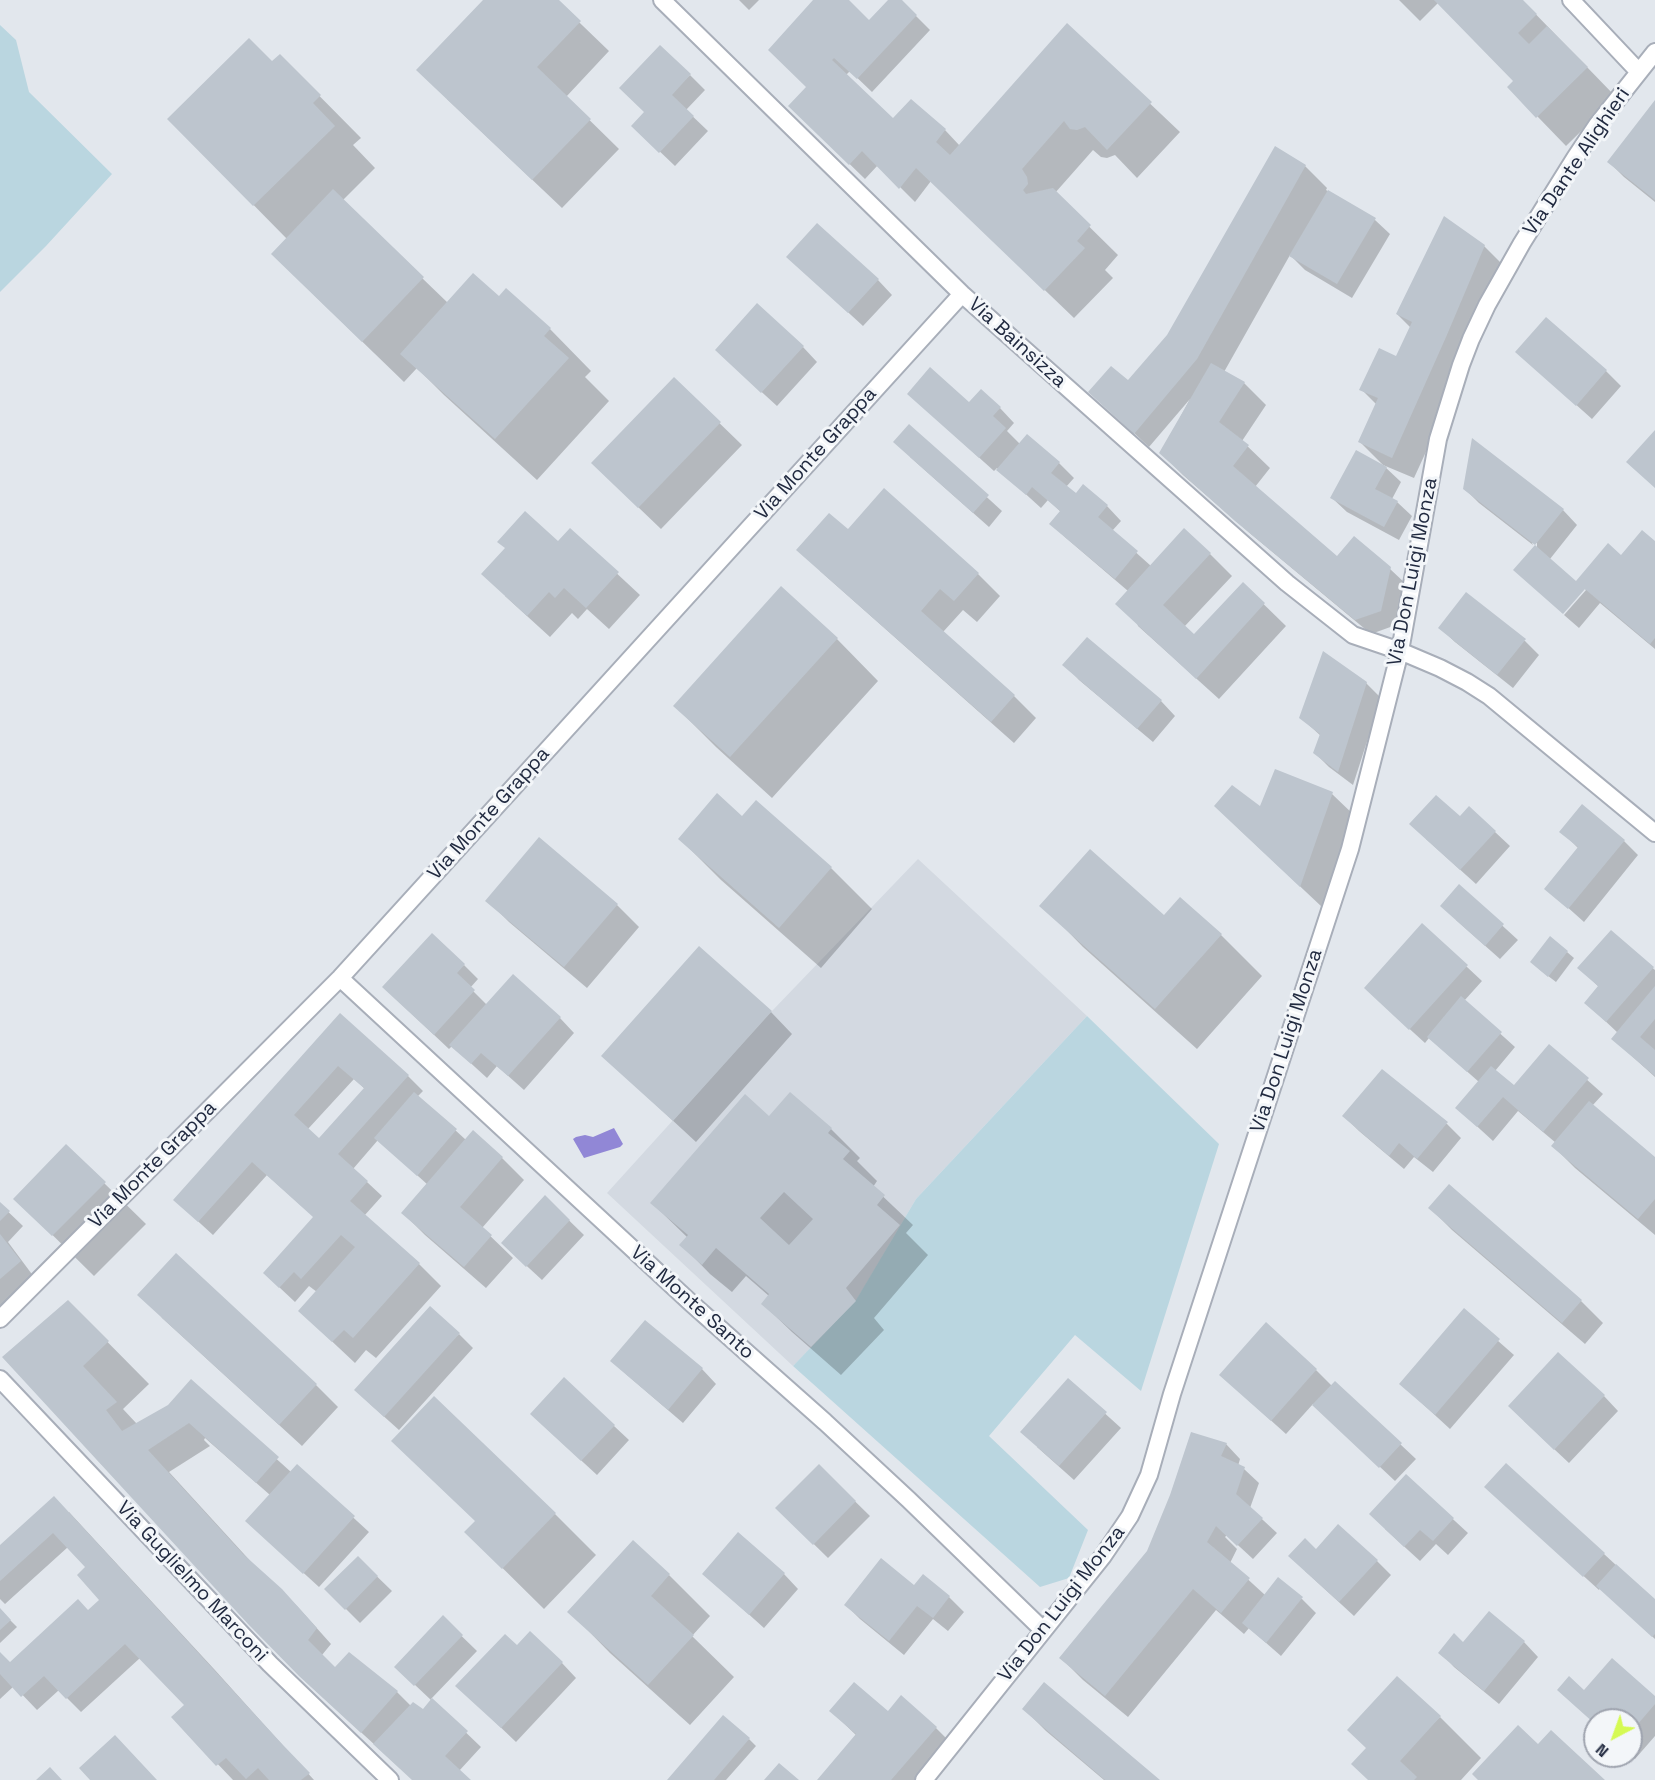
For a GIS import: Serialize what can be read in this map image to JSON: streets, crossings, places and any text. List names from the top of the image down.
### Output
{
  "streets": {
    "street": [
      "Via Dante Alighieri",
      "Via Bainsizza",
      "Via Monte Grappa",
      "Via Don Luigi Monza",
      "Via Monte Santo",
      "Via Guglielmo Marconi"
    ]
  },
  "crossings": [
    ["Via Dante Alighieri", "Via Don Luigi Monza"],
    ["Via Bainsizza", "Via Monte Grappa"],
    ["Via Bainsizza", "Via Don Luigi Monza"],
    ["Via Monte Grappa", "Via Monte Santo"],
    ["Via Don Luigi Monza", "Via Monte Santo"]
  ],
  "north": "bottom left"
}
